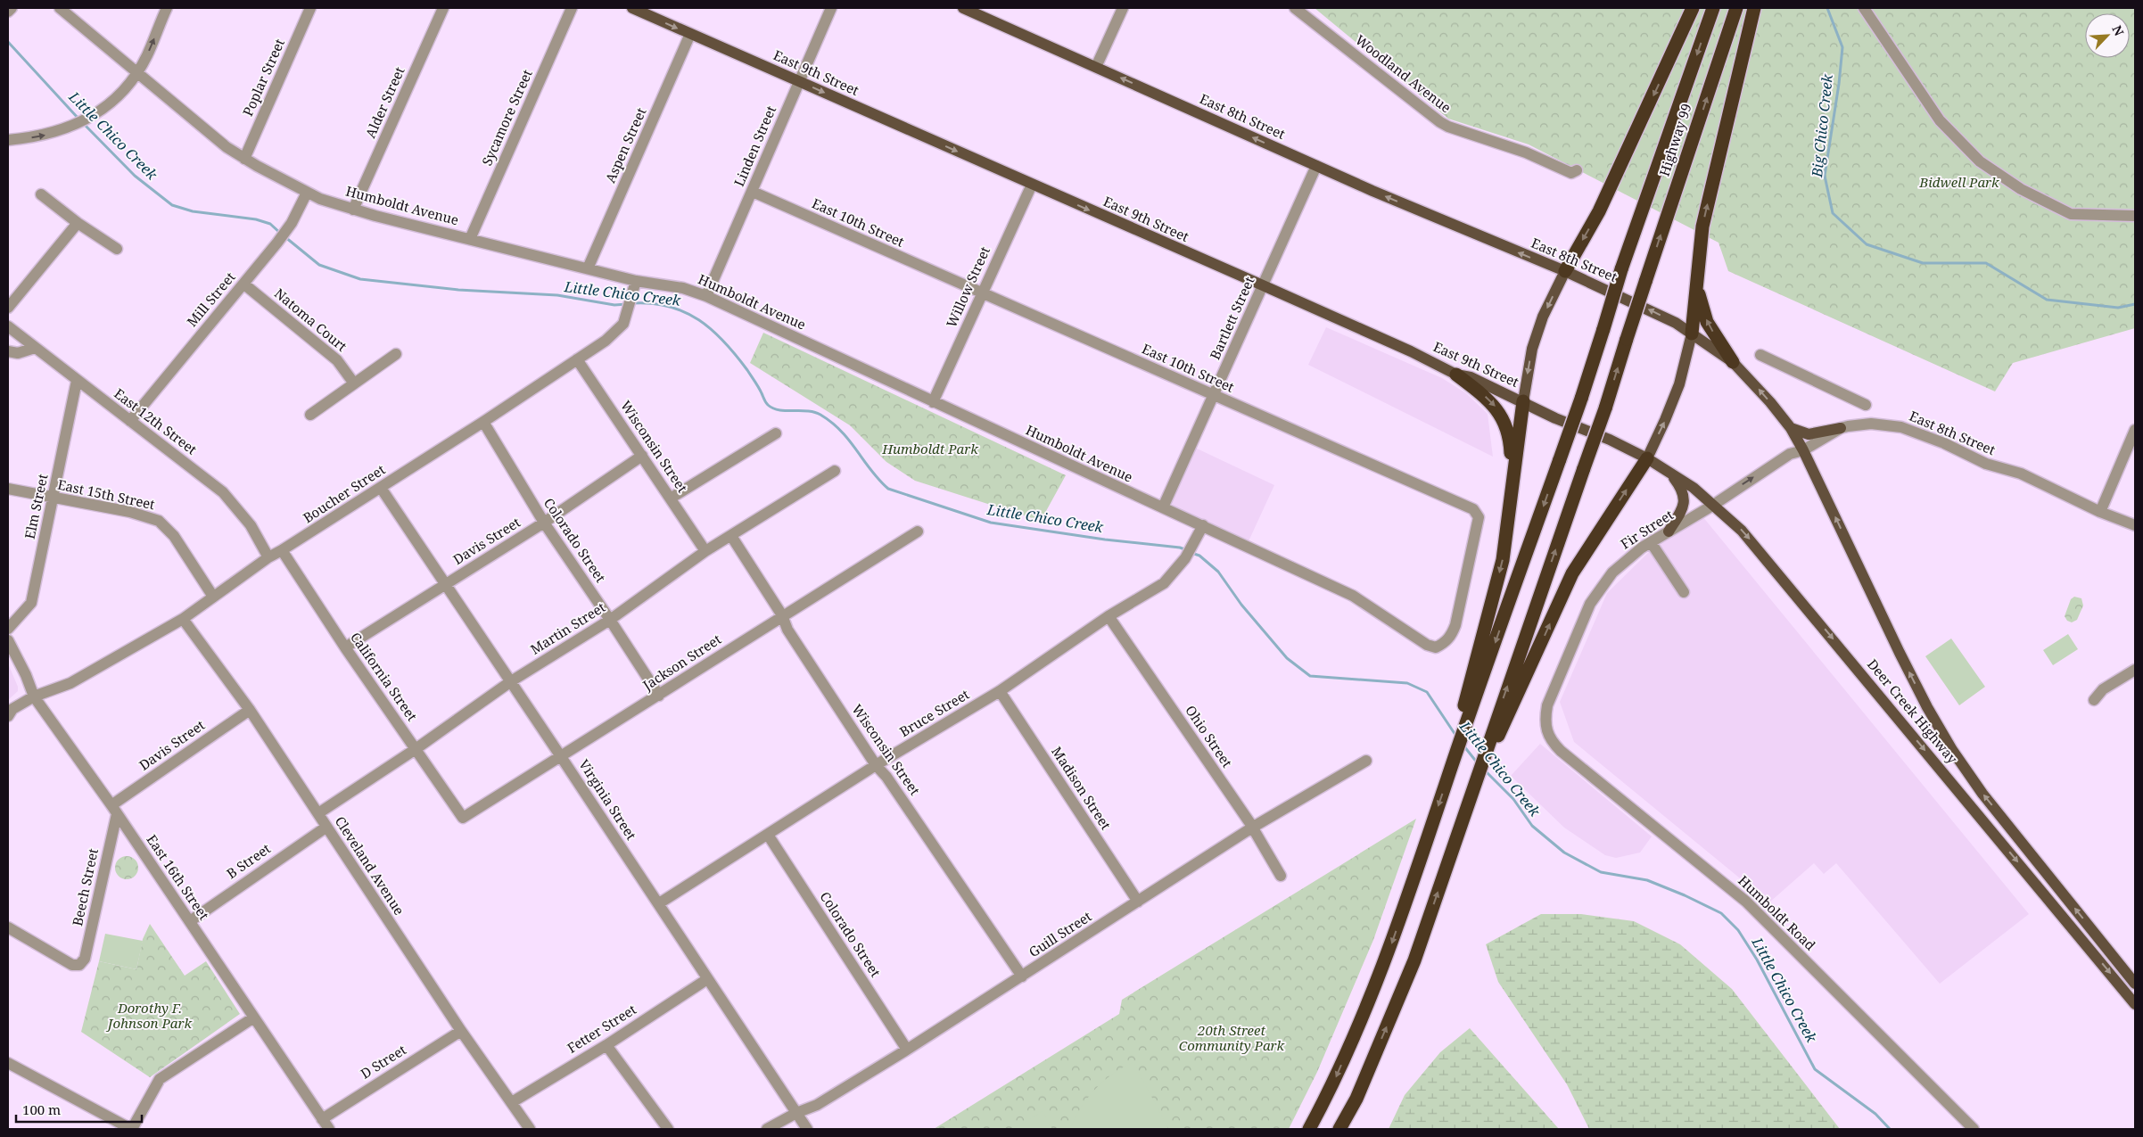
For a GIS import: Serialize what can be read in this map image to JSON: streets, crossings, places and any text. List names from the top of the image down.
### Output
{
  "streets": {
    "highway": ["Highway 99"],
    "main road": ["East 9th Street", "East 8th Street", "Deer Creek Highway"],
    "street": [
      "Woodland Avenue",
      "Poplar Street",
      "Alder Street",
      "Sycamore Street",
      "Aspen Street",
      "Linden Street",
      "Humboldt Avenue",
      "East 10th Street",
      "Willow Street",
      "Mill Street",
      "Bartlett Street",
      "Natoma Court",
      "East 12th Street",
      "Wisconsin Street",
      "Boucher Street",
      "East 15th Street",
      "Elm Street",
      "Fir Street",
      "Colorado Street",
      "Davis Street",
      "Martin Street",
      "Jackson Street",
      "California Street",
      "Bruce Street",
      "Ohio Street",
      "Madison Street",
      "Virginia Street",
      "B Street",
      "Cleveland Avenue",
      "East 16th Street",
      "Beech Street",
      "Humboldt Road",
      "Guill Street",
      "Fetter Street",
      "D Street"
    ]
  },
  "crossings": [
    ["East 9th Street", "Aspen Street"],
    ["East 9th Street", "Linden Street"],
    ["East 9th Street", "Willow Street"],
    ["East 9th Street", "Bartlett Street"],
    ["East 9th Street", "Deer Creek Highway"],
    ["Poplar Street", "Humboldt Avenue"],
    ["Alder Street", "Humboldt Avenue"],
    ["East 8th Street", "Bartlett Street"],
    ["East 8th Street", "Fir Street"],
    ["East 8th Street", "Deer Creek Highway"],
    ["Sycamore Street", "Humboldt Avenue"],
    ["Aspen Street", "Humboldt Avenue"],
    ["Linden Street", "Humboldt Avenue"],
    ["Linden Street", "East 10th Street"],
    ["Humboldt Avenue", "East 10th Street"],
    ["Humboldt Avenue", "Willow Street"],
    ["Humboldt Avenue", "Mill Street"],
    ["Humboldt Avenue", "Bartlett Street"],
    ["Humboldt Avenue", "Boucher Street"],
    ["Humboldt Avenue", "Bruce Street"],
    ["East 10th Street", "Willow Street"],
    ["East 10th Street", "Bartlett Street"],
    ["Mill Street", "Natoma Court"],
    ["Mill Street", "East 12th Street"],
    ["East 12th Street", "Boucher Street"],
    ["East 12th Street", "Elm Street"],
    ["Wisconsin Street", "Boucher Street"],
    ["Wisconsin Street", "Davis Street"],
    ["Wisconsin Street", "Martin Street"],
    ["Wisconsin Street", "Jackson Street"],
    ["Wisconsin Street", "Bruce Street"],
    ["Wisconsin Street", "Guill Street"],
    ["Boucher Street", "East 15th Street"],
    ["Boucher Street", "Colorado Street"],
    ["Boucher Street", "California Street"],
    ["Boucher Street", "Virginia Street"],
    ["Boucher Street", "Cleveland Avenue"],
    ["Boucher Street", "East 16th Street"],
    ["East 15th Street", "Elm Street"],
    ["Fir Street", "Deer Creek Highway"],
    ["Fir Street", "Humboldt Road"],
    ["Colorado Street", "Davis Street"],
    ["Colorado Street", "Martin Street"],
    ["Colorado Street", "Jackson Street"],
    ["Colorado Street", "Bruce Street"],
    ["Colorado Street", "Guill Street"],
    ["Davis Street", "California Street"],
    ["Davis Street", "Virginia Street"],
    ["Davis Street", "Cleveland Avenue"],
    ["Davis Street", "East 16th Street"],
    ["Davis Street", "Beech Street"],
    ["Martin Street", "California Street"],
    ["Martin Street", "Virginia Street"],
    ["Martin Street", "Cleveland Avenue"],
    ["Jackson Street", "California Street"],
    ["Jackson Street", "Virginia Street"],
    ["Bruce Street", "Ohio Street"],
    ["Bruce Street", "Madison Street"],
    ["Bruce Street", "Virginia Street"],
    ["Ohio Street", "Guill Street"],
    ["Madison Street", "Guill Street"],
    ["Virginia Street", "Guill Street"],
    ["Virginia Street", "Fetter Street"],
    ["B Street", "Cleveland Avenue"],
    ["B Street", "East 16th Street"],
    ["Cleveland Avenue", "Fetter Street"],
    ["Cleveland Avenue", "D Street"],
    ["East 16th Street", "Beech Street"],
    ["East 16th Street", "D Street"]
  ],
  "one_way": ["East 9th Street", "East 8th Street"],
  "water": ["Big Chico Creek", "Little Chico Creek"],
  "parks": [
    "Bidwell Park",
    "Humboldt Park",
    "Dorothy F. Johnson Park",
    "20th Street Community Park"
  ],
  "scale_bar": "100 m",
  "north": "top right"
}
